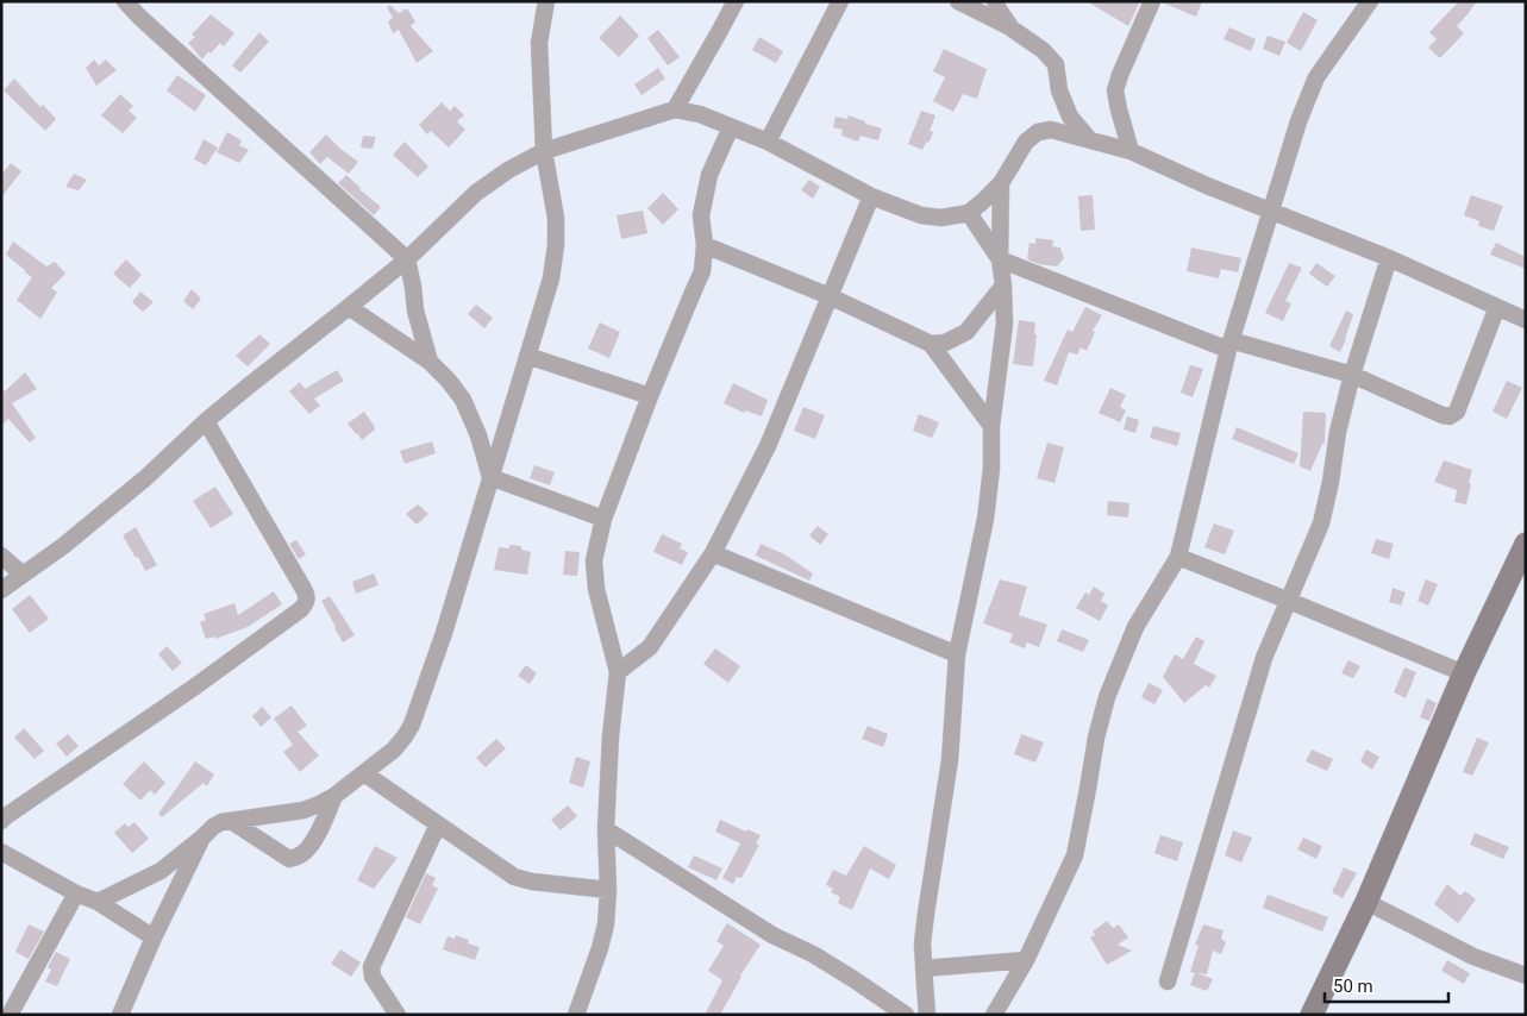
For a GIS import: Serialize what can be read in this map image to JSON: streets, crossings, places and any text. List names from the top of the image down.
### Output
{
  "scale_bar": "50 m"
}
